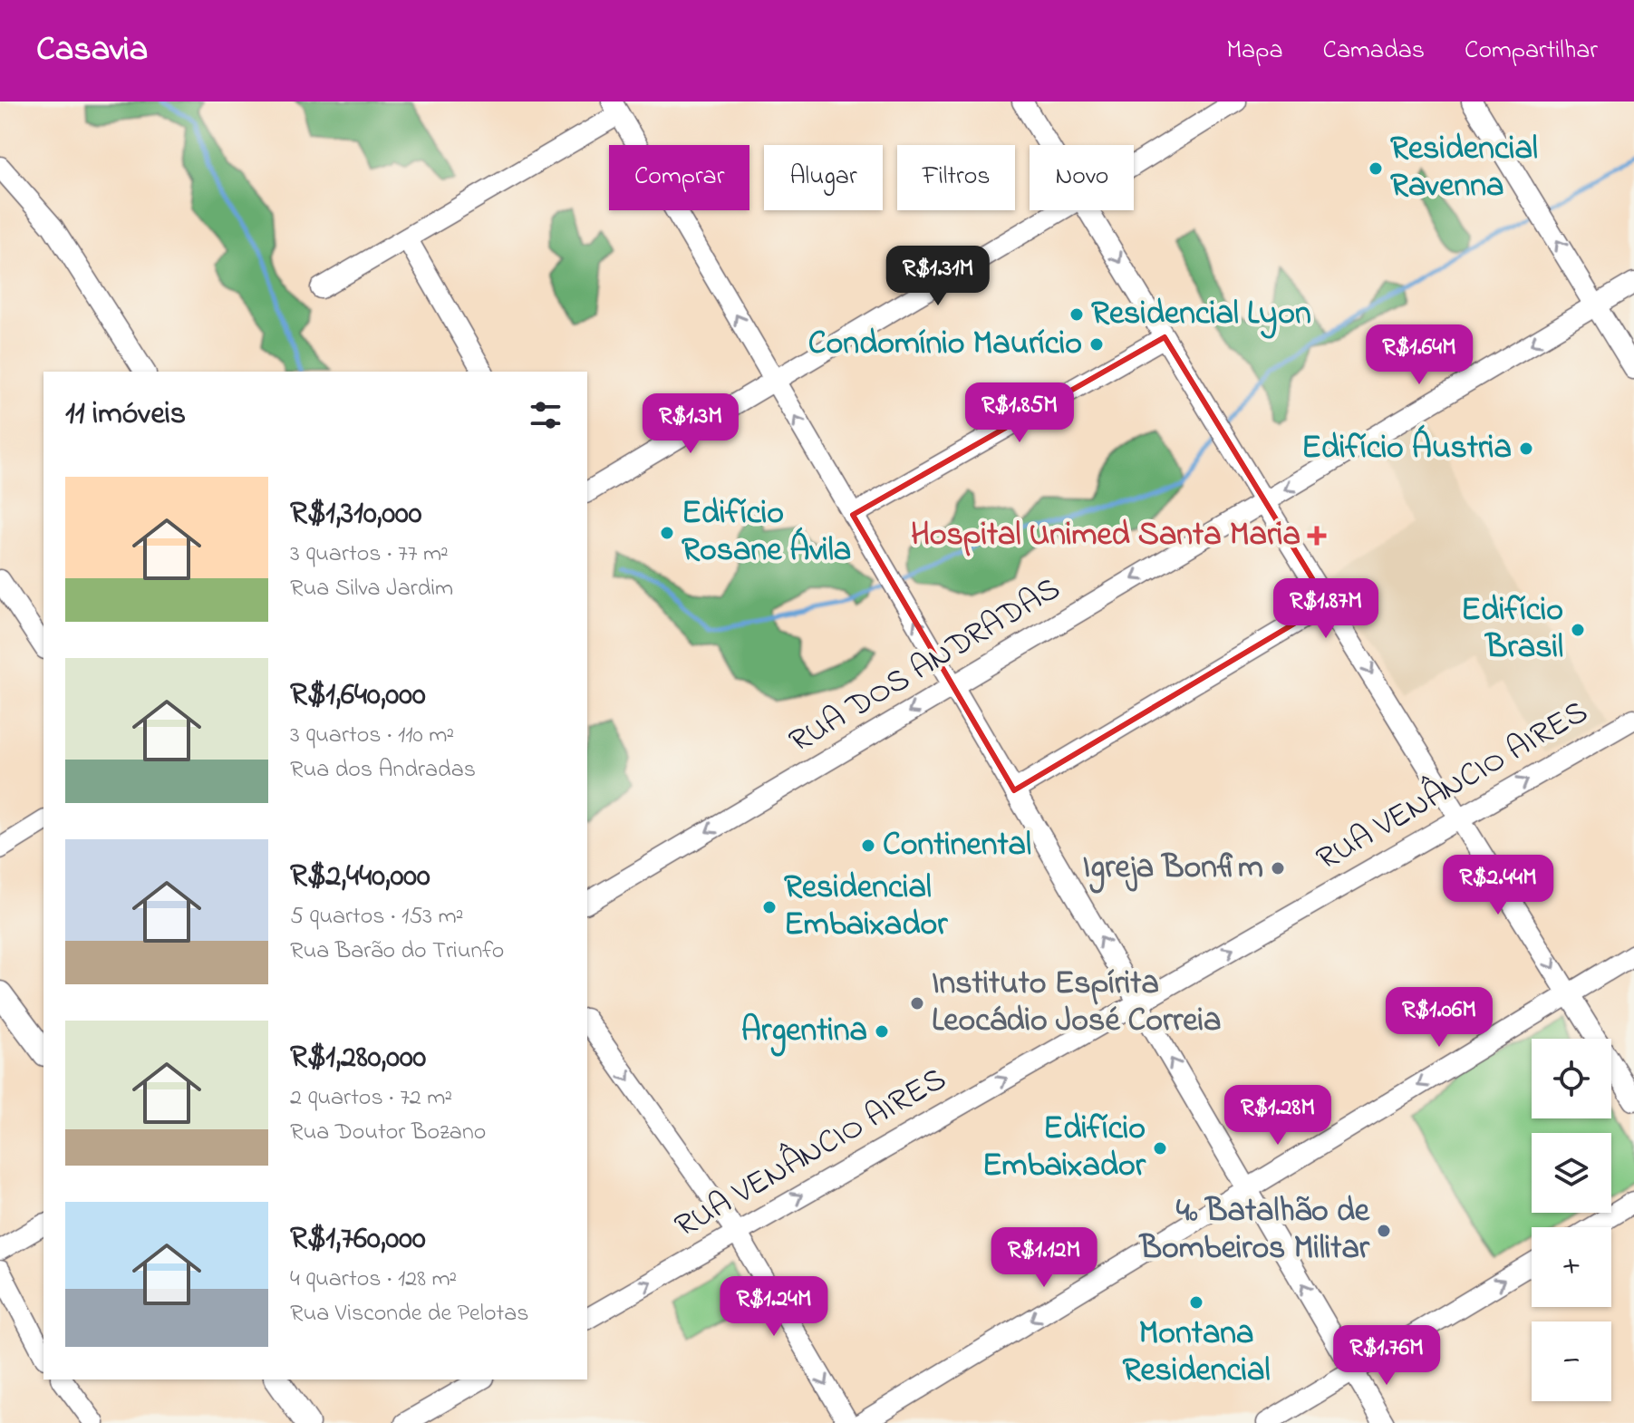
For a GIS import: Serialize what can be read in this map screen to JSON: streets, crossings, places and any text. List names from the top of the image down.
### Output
{
  "streets": {
    "street": ["RUA DOS ANDRADAS", "RUA VENÂNCIO AIRES"]
  },
  "one_way": ["RUA VENÂNCIO AIRES"],
  "places": {
    "other": [
      "Residencial Ravenna",
      "Residencial Lyon",
      "Condomínio Maurício",
      "Edifício Áustria",
      "Edifício Rosane Ávila",
      "Edifício Brasil",
      "Continental",
      "Igreja Bonfim",
      "Residencial Embaixador",
      "Instituto Espírita Leocádio José Correia",
      "Argentina",
      "Edifício Embaixador",
      "4º Batalhão de Bombeiros Militar",
      "Montana Residencial"
    ],
    "health": ["Hospital Unimed Santa Maria"]
  },
  "page": {
    "header": "Casavia",
    "nav": ["Mapa", "Camadas", "Compartilhar"],
    "chip": [
      "Comprar",
      "Alugar",
      "Filtros",
      "Novo"
    ],
    "price": [
      "R$1.31M",
      "R$1.64M",
      "R$1.85M",
      "R$1.3M",
      "R$1.87M",
      "R$2.44M",
      "R$1.06M",
      "R$1.28M",
      "R$1.12M",
      "R$1.24M",
      "R$1.76M"
    ],
    "heading": "11 imóveis",
    "list": [
      {
        "name": "R$1,310,000",
        "note": "3 quartos · 77 m² · Rua Silva Jardim"
      },
      {
        "name": "R$1,640,000",
        "note": "3 quartos · 110 m² · Rua dos Andradas"
      },
      {
        "name": "R$2,440,000",
        "note": "5 quartos · 153 m² · Rua Barão do Triunfo"
      },
      {
        "name": "R$1,280,000",
        "note": "2 quartos · 72 m² · Rua Doutor Bozano"
      },
      {
        "name": "R$1,760,000",
        "note": "4 quartos · 128 m² · Rua Visconde de Pelotas"
      }
    ],
    "map_buttons": ["+", "−"]
  }
}
